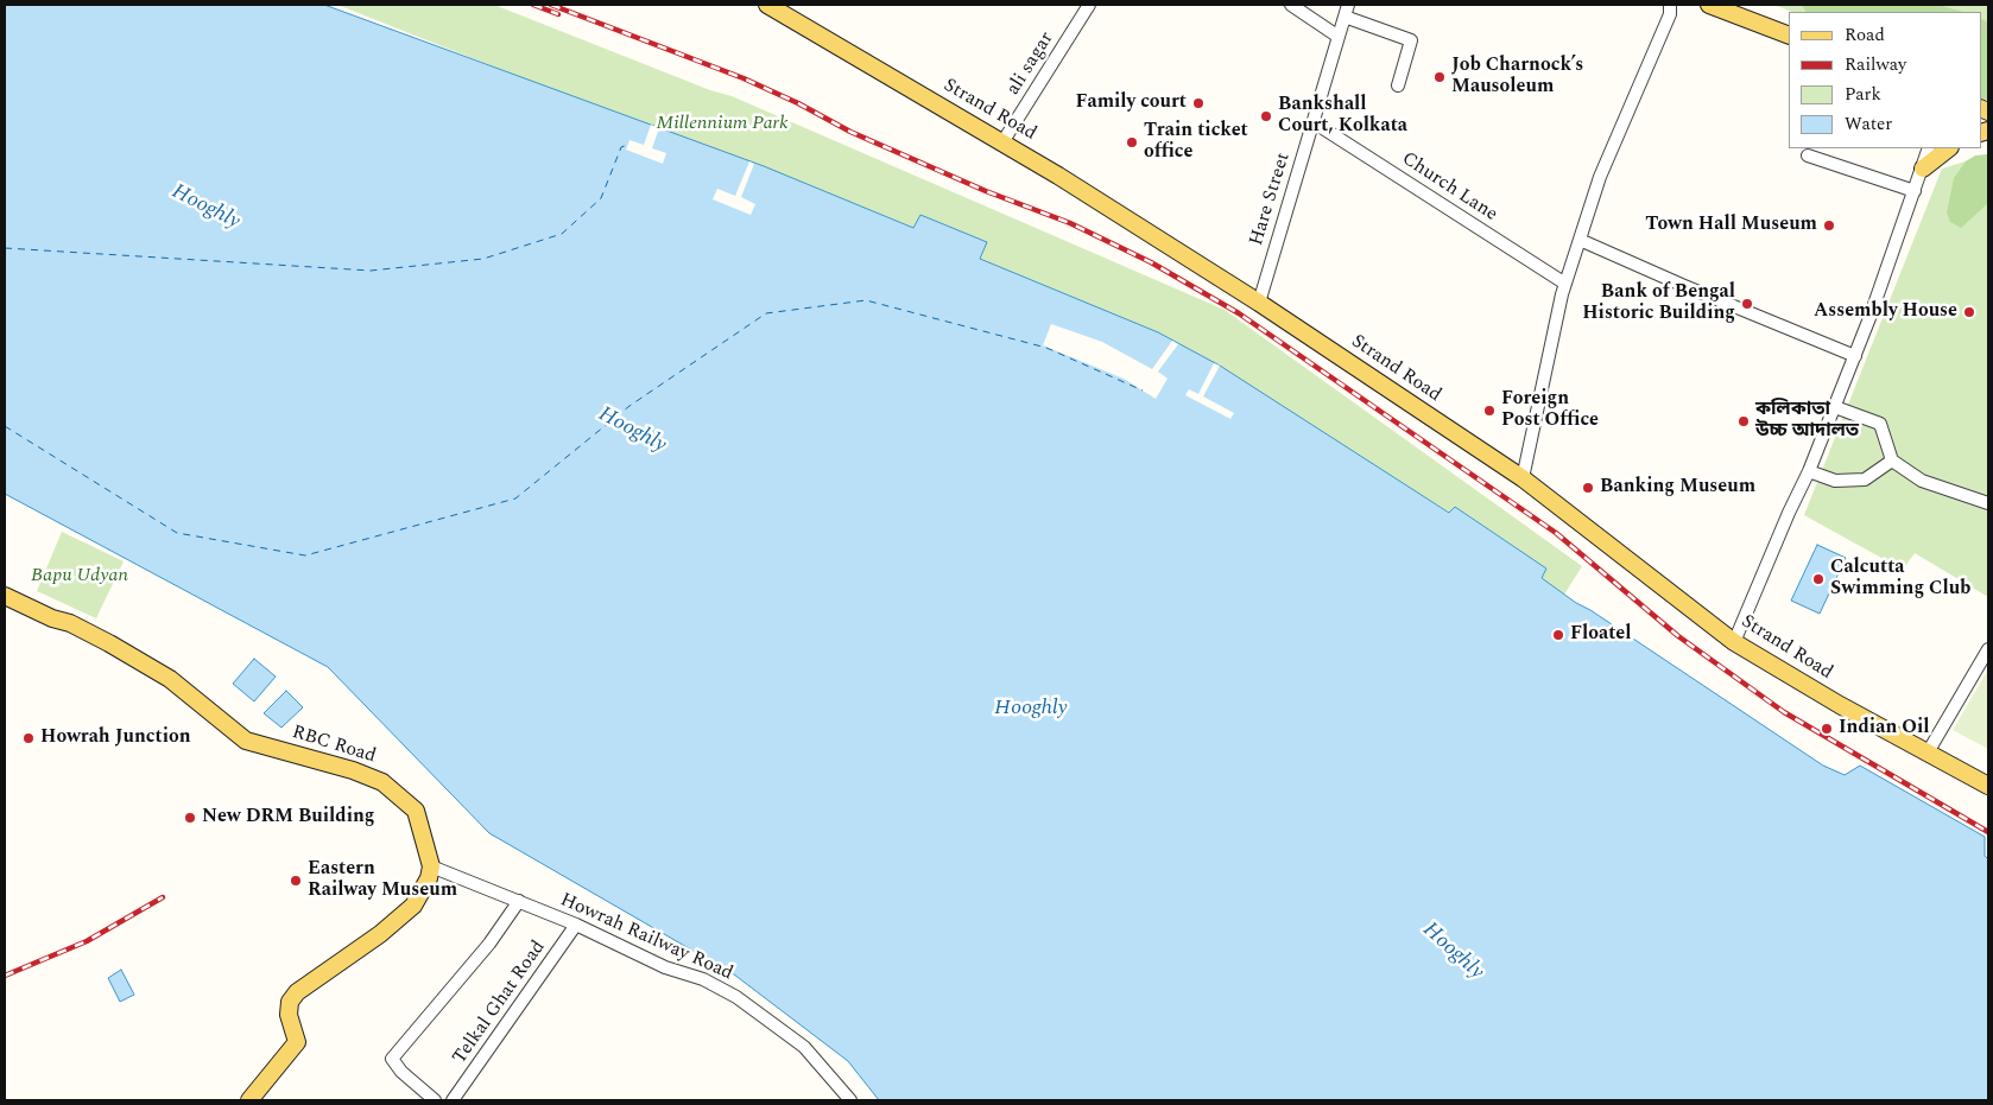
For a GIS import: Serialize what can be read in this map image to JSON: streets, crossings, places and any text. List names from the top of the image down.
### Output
{
  "streets": {
    "main road": ["Strand Road", "RBC Road"],
    "street": [
      "ali sagar",
      "Church Lane",
      "Hare Street",
      "Howrah Railway Road",
      "Telkal Ghat Road"
    ]
  },
  "crossings": [
    ["ali sagar", "Strand Road"],
    ["Strand Road", "Hare Street"],
    ["Church Lane", "Hare Street"],
    ["RBC Road", "Howrah Railway Road"],
    ["Howrah Railway Road", "Telkal Ghat Road"]
  ],
  "water": ["Hooghly"],
  "parks": ["Millennium Park", "Bapu Udyan"],
  "places": [
    "Job Charnock’s Mausoleum",
    "Family court",
    "Bankshall Court, Kolkata",
    "Train ticket office",
    "Town Hall Museum",
    "Bank of Bengal Historic Building",
    "Assembly House",
    "Foreign Post Office",
    "কলিকাতা উচ্চ আদালত",
    "Banking Museum",
    "Calcutta Swimming Club",
    "Floatel",
    "Indian Oil",
    "Howrah Junction",
    "New DRM Building",
    "Eastern Railway Museum"
  ],
  "legend": [
    "Road",
    "Railway",
    "Park",
    "Water"
  ]
}
